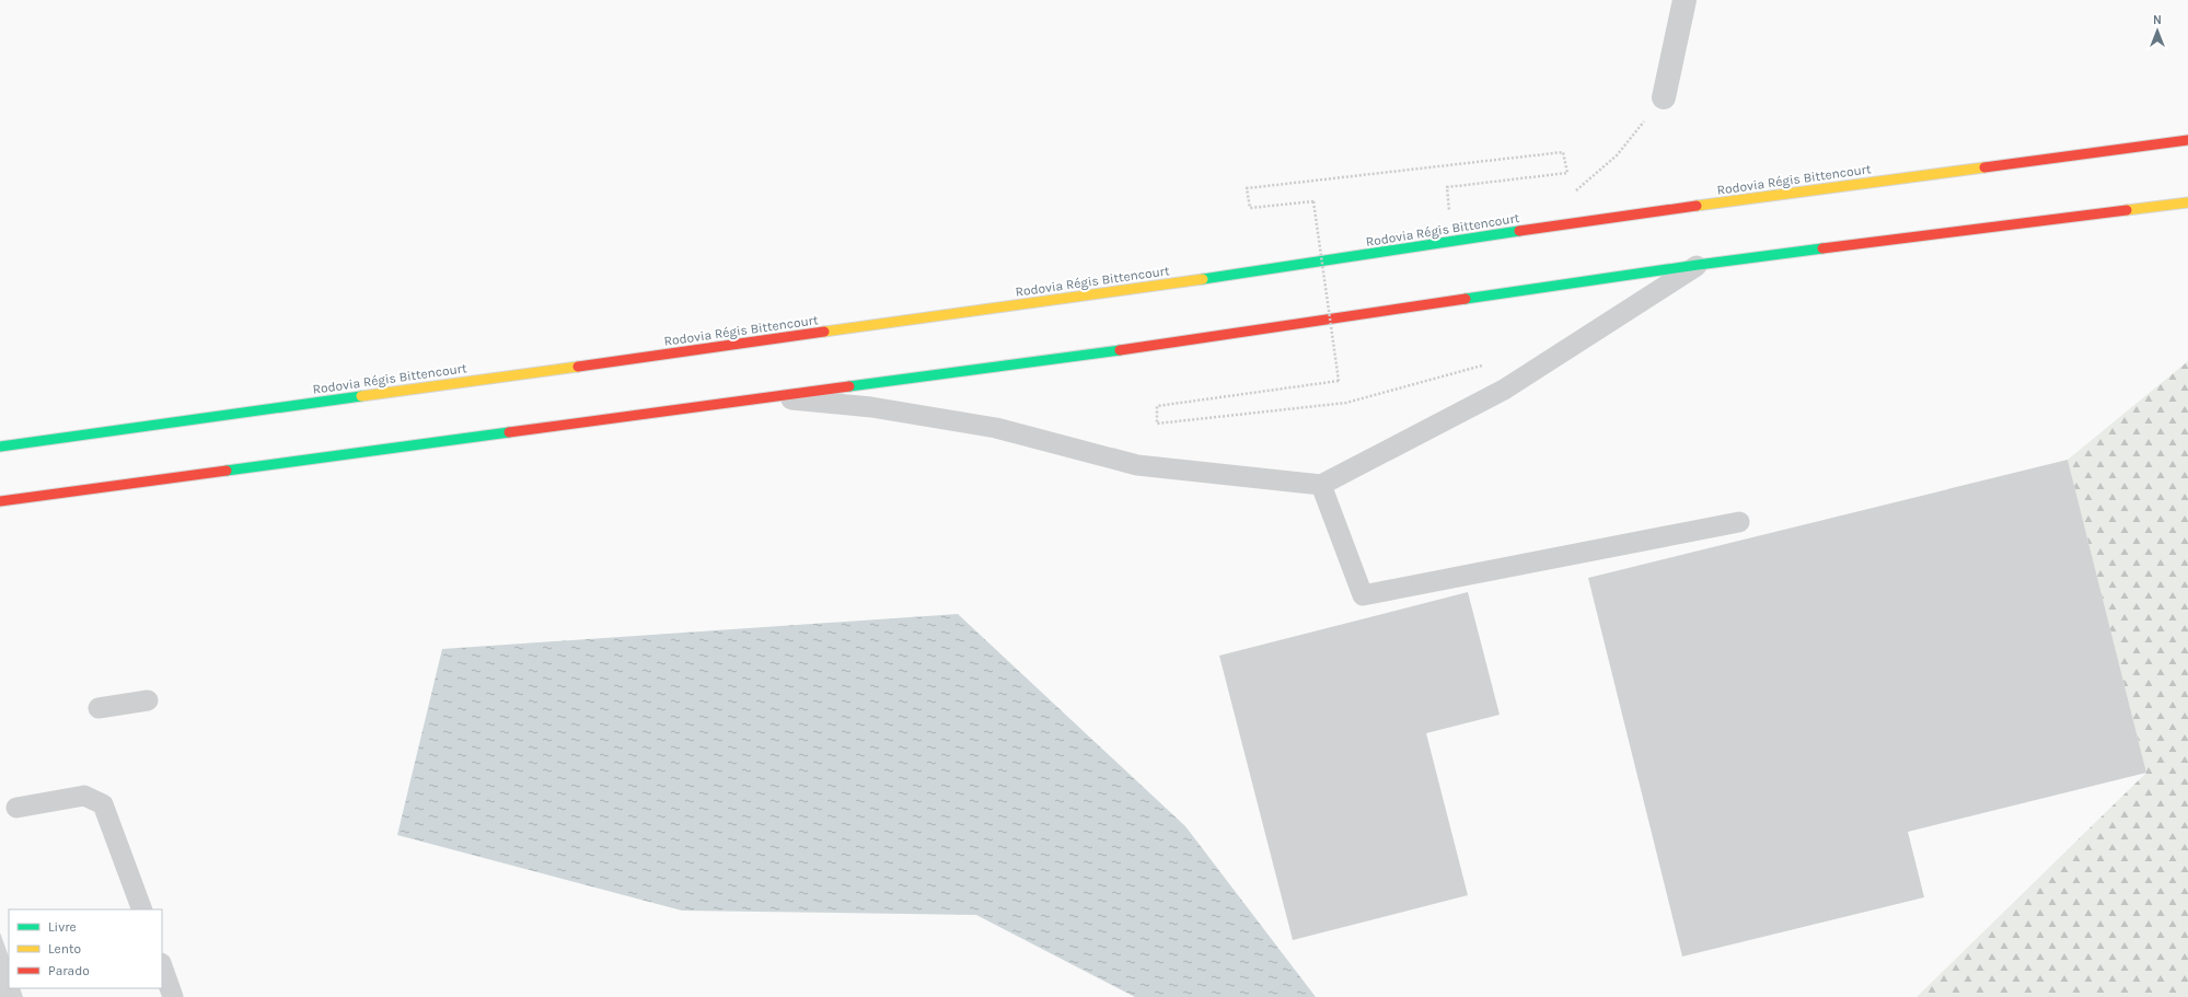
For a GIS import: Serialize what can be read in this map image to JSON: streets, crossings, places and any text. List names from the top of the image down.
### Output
{
  "streets": {
    "highway": ["Rodovia Régis Bittencourt"]
  },
  "legend": ["Livre", "Lento", "Parado"],
  "north": "top"
}
